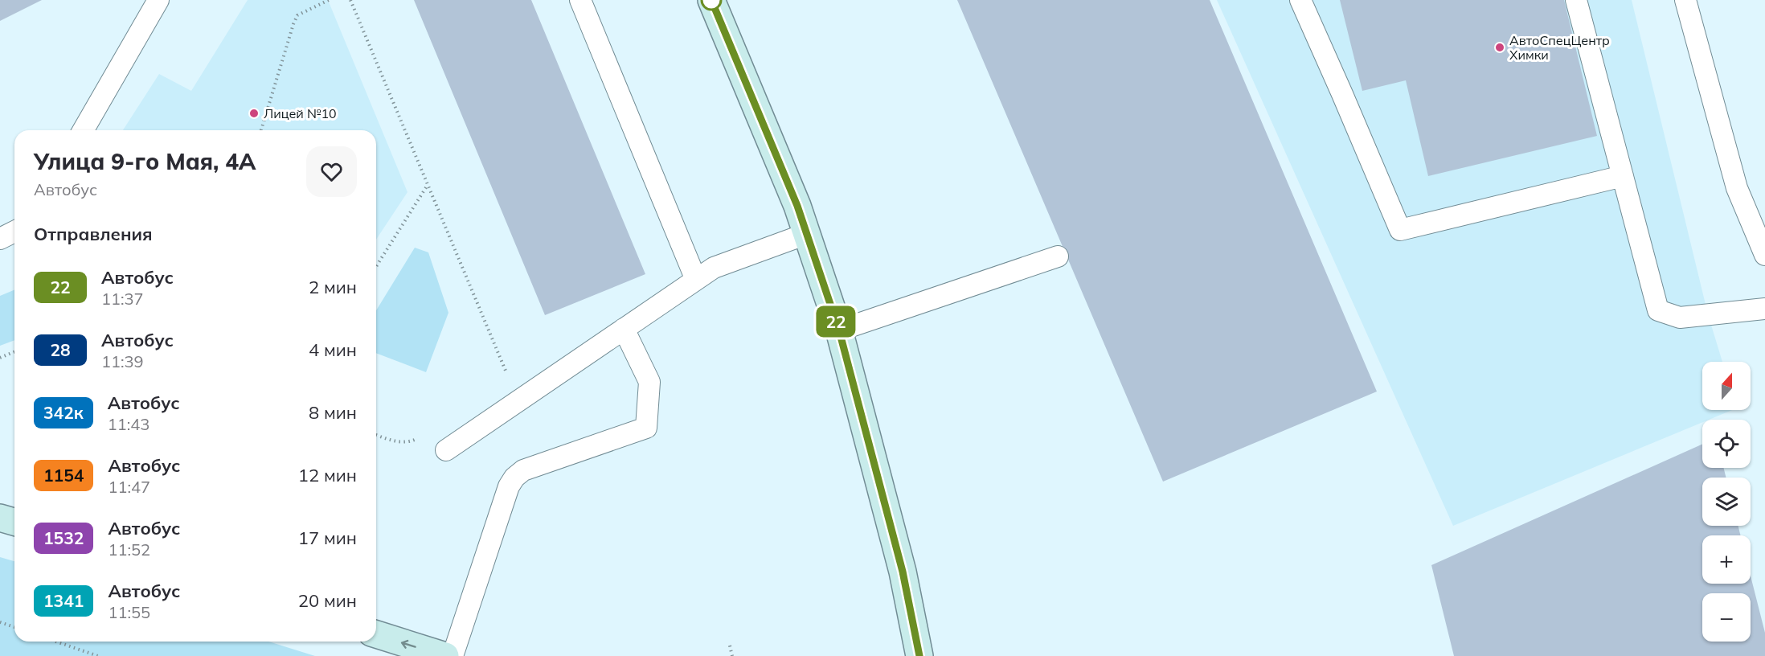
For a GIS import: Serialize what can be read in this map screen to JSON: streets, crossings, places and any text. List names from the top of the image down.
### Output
{
  "places": ["АвтоСпецЦентр Химки", "Лицей №10"],
  "lines": ["bus line 22"],
  "north": "top",
  "page": {
    "on_map": "22",
    "heading": [
      ["Улица 9-го Мая, 4А", "Автобус"],
      "Отправления"
    ],
    "list": [
      {
        "mark": "22",
        "name": "Автобус",
        "note": "11:37",
        "value": "2 мин"
      },
      {
        "mark": "28",
        "name": "Автобус",
        "note": "11:39",
        "value": "4 мин"
      },
      {
        "mark": "342к",
        "name": "Автобус",
        "note": "11:43",
        "value": "8 мин"
      },
      {
        "mark": "1154",
        "name": "Автобус",
        "note": "11:47",
        "value": "12 мин"
      },
      {
        "mark": "1532",
        "name": "Автобус",
        "note": "11:52",
        "value": "17 мин"
      },
      {
        "mark": "1341",
        "name": "Автобус",
        "note": "11:55",
        "value": "20 мин"
      }
    ],
    "map_buttons": ["+", "−"]
  }
}
